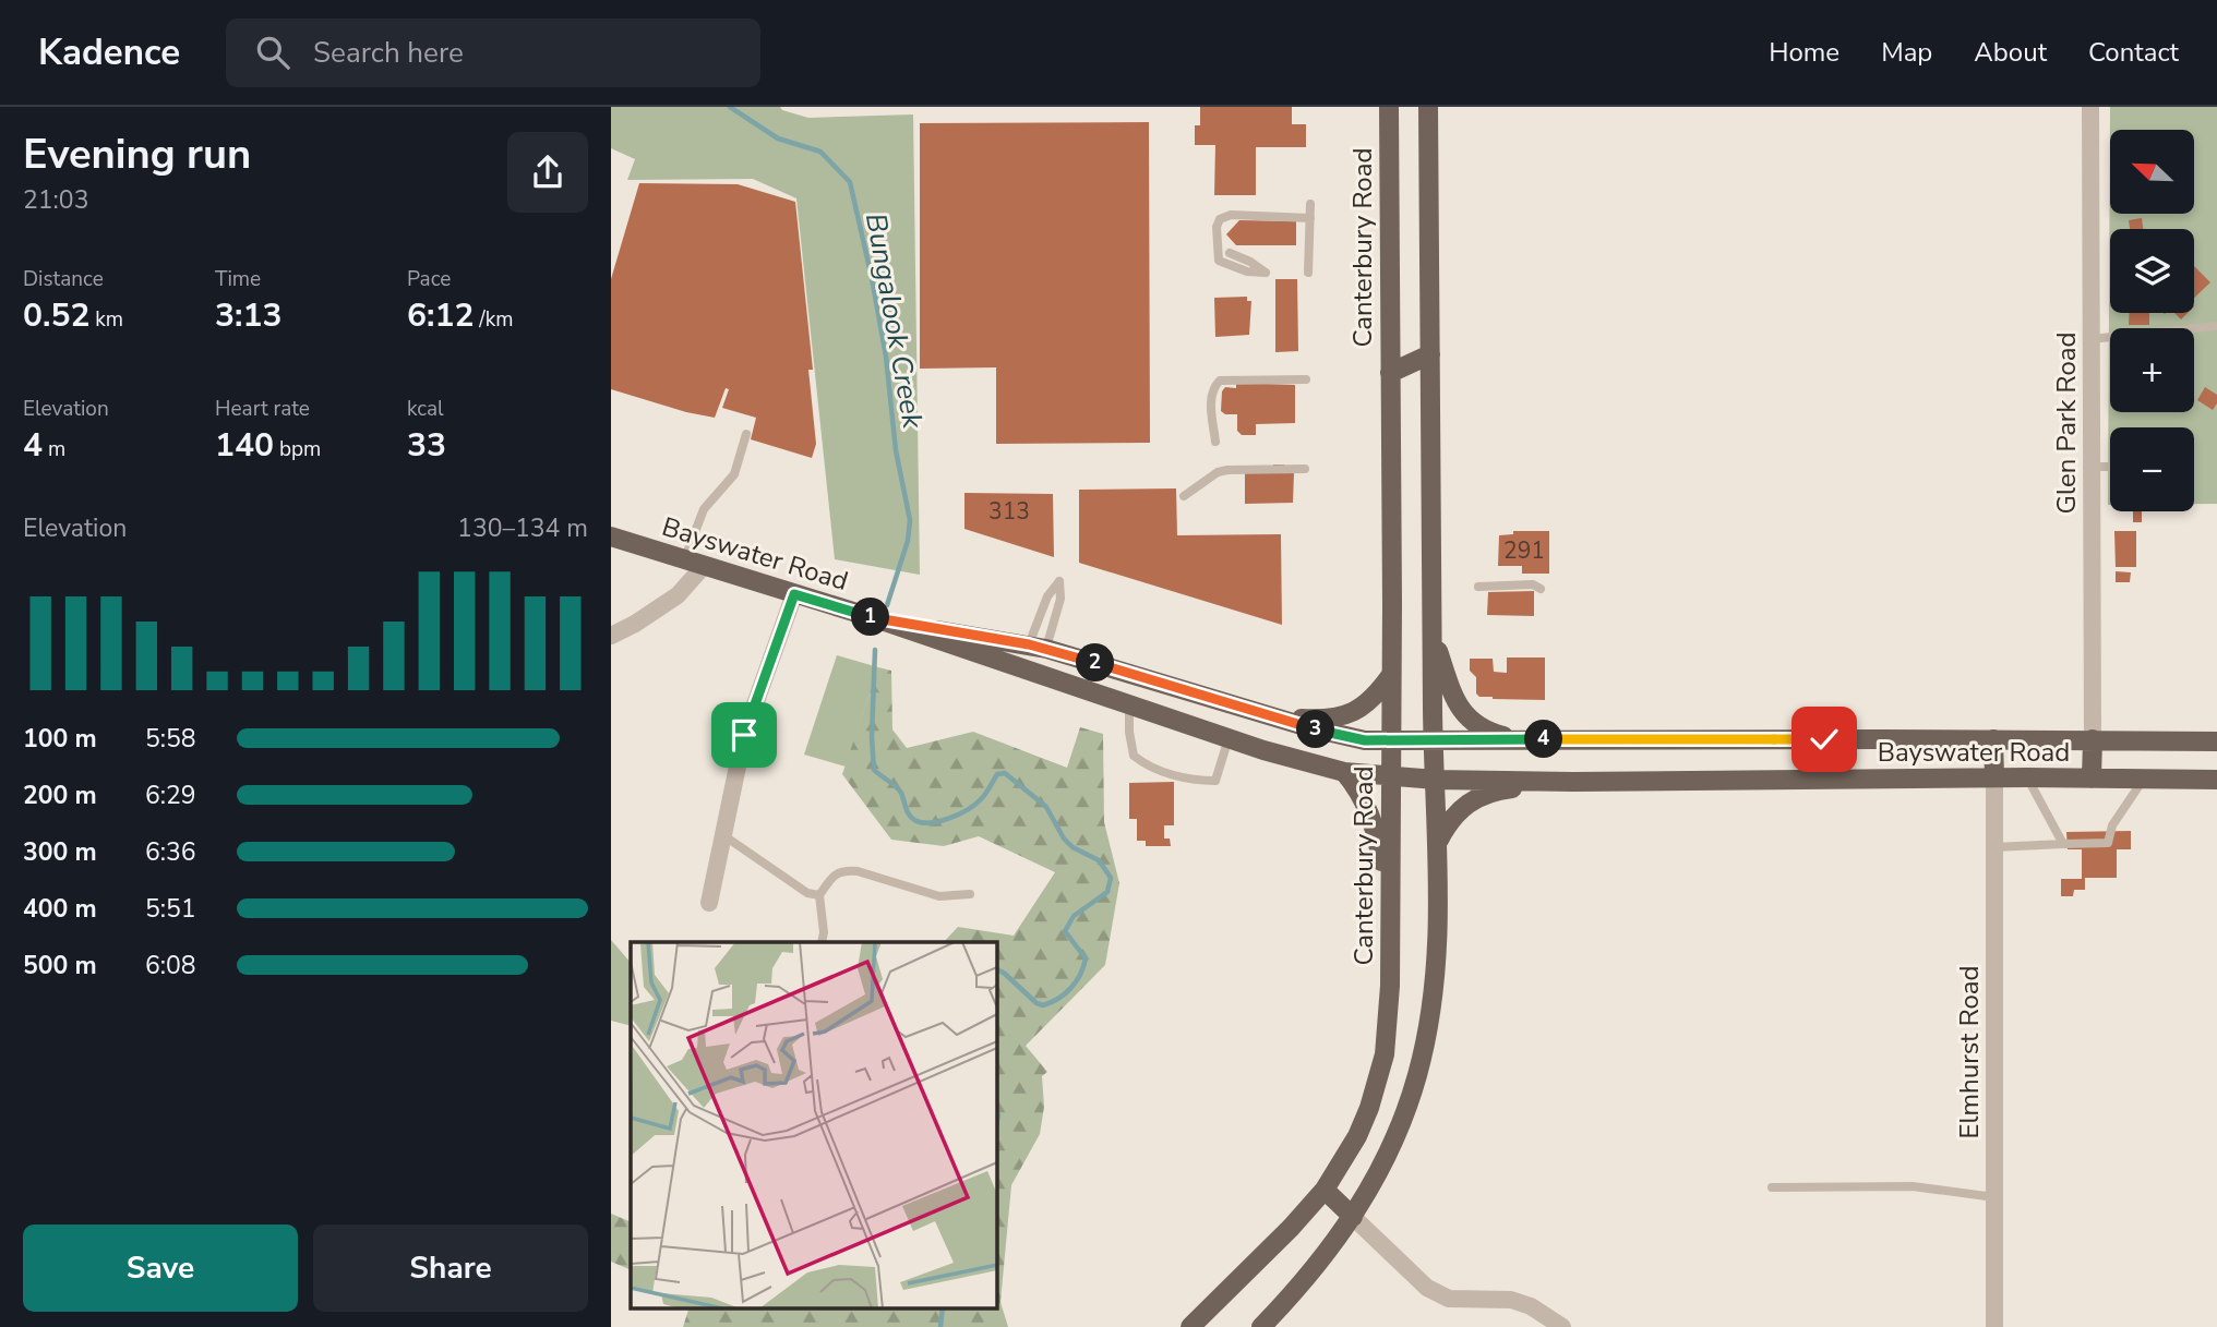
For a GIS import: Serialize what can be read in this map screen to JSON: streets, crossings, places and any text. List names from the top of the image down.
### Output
{
  "streets": {
    "main road": ["Canterbury Road", "Bayswater Road"],
    "street": ["Glen Park Road", "Elmhurst Road"]
  },
  "crossings": [
    ["Canterbury Road", "Bayswater Road"],
    ["Glen Park Road", "Bayswater Road"],
    ["Bayswater Road", "Elmhurst Road"]
  ],
  "water": ["Bungalook Creek"],
  "house_numbers": ["313", "291"],
  "north": "top left",
  "page": {
    "header": "Kadence",
    "search": "Search here",
    "nav": [
      "Home",
      "Map",
      "About",
      "Contact"
    ],
    "heading": ["Evening run", "21:03"],
    "map_buttons": ["+", "−"],
    "stats": [
      ["Distance", "0.52 km"],
      ["Time", "3:13"],
      ["Pace", "6:12 /km"],
      ["Elevation", "4 m"],
      ["Heart rate", "140 bpm"],
      ["kcal", "33"]
    ],
    "chart": ["Elevation", "130–134 m"],
    "pins": [
      "1",
      "2",
      "3",
      "4"
    ],
    "list": [
      {
        "name": "100 m",
        "note": "5:58"
      },
      {
        "name": "200 m",
        "note": "6:29"
      },
      {
        "name": "300 m",
        "note": "6:36"
      },
      {
        "name": "400 m",
        "note": "5:51"
      },
      {
        "name": "500 m",
        "note": "6:08"
      }
    ],
    "buttons": ["Save", "Share"]
  }
}
